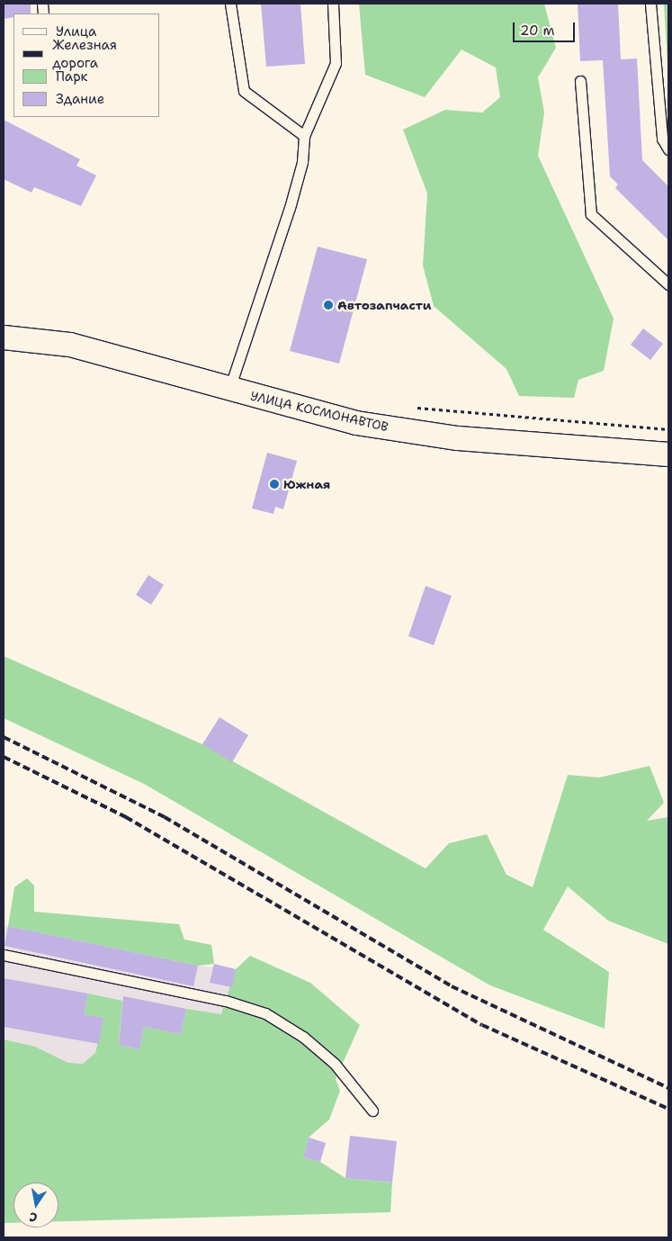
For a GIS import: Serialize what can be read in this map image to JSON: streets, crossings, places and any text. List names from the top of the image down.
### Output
{
  "streets": {
    "street": ["УЛИЦА КОСМОНАВТОВ"]
  },
  "places": ["Автозапчасти", "Южная"],
  "legend": [
    "Улица",
    "Железная дорога",
    "Парк",
    "Здание"
  ],
  "scale_bar": "20 m",
  "north": "bottom"
}
